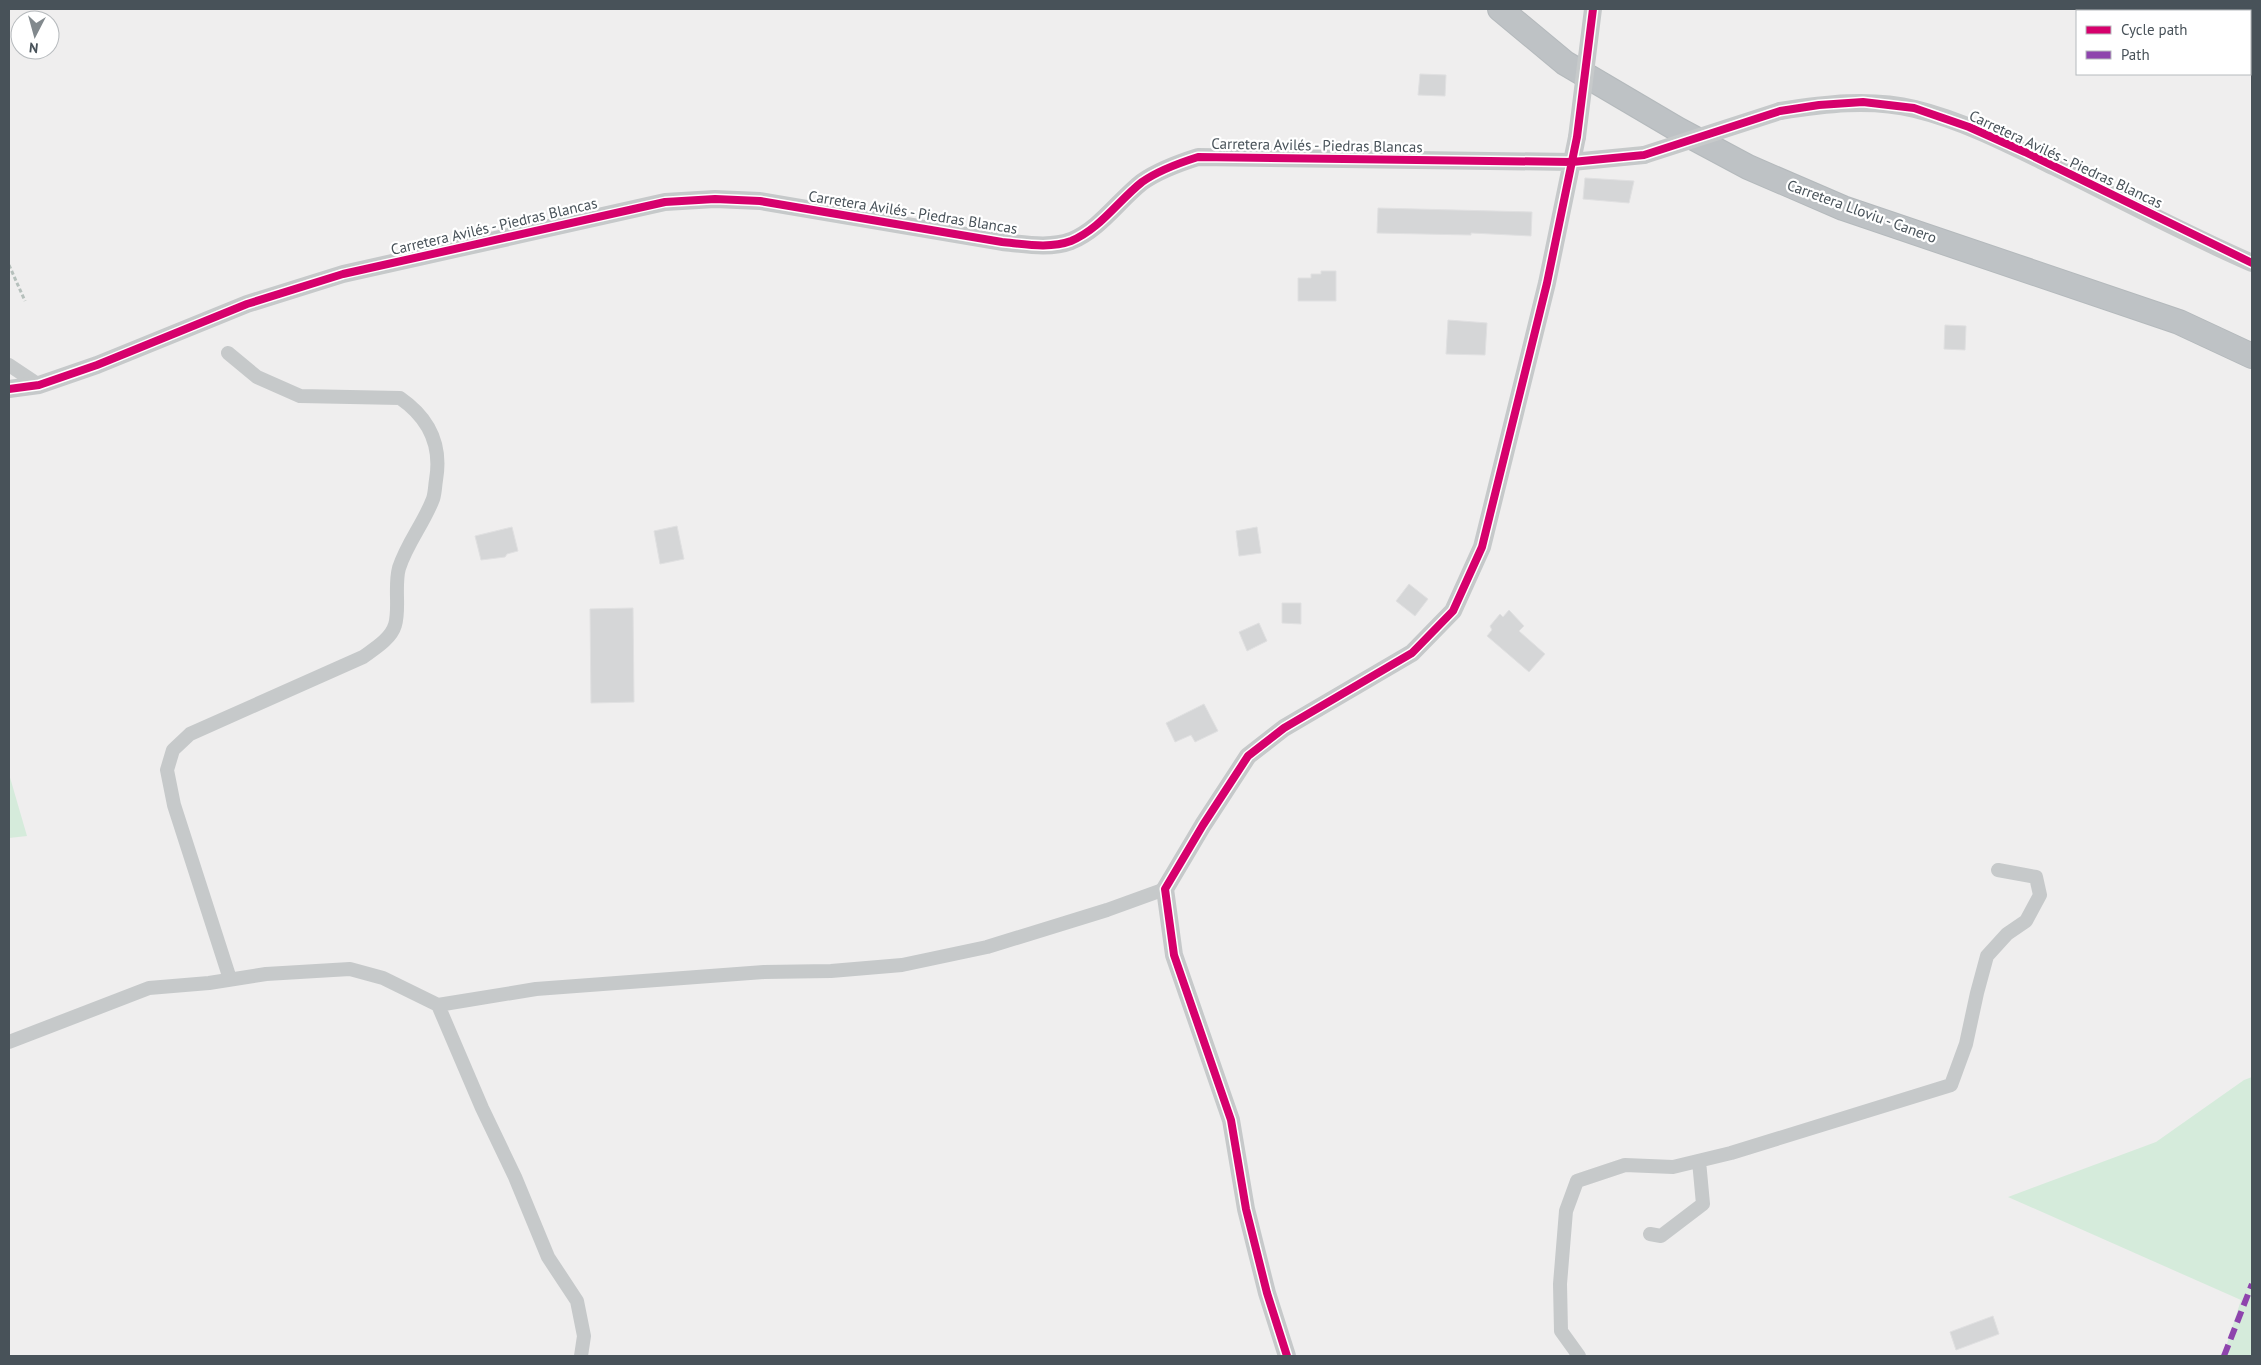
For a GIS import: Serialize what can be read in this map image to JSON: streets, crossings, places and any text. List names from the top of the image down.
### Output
{
  "streets": {
    "highway": ["Carretera Lloviu - Canero"],
    "street": ["Carretera Avilés - Piedras Blancas"]
  },
  "legend": ["Cycle path", "Path"],
  "north": "bottom"
}
